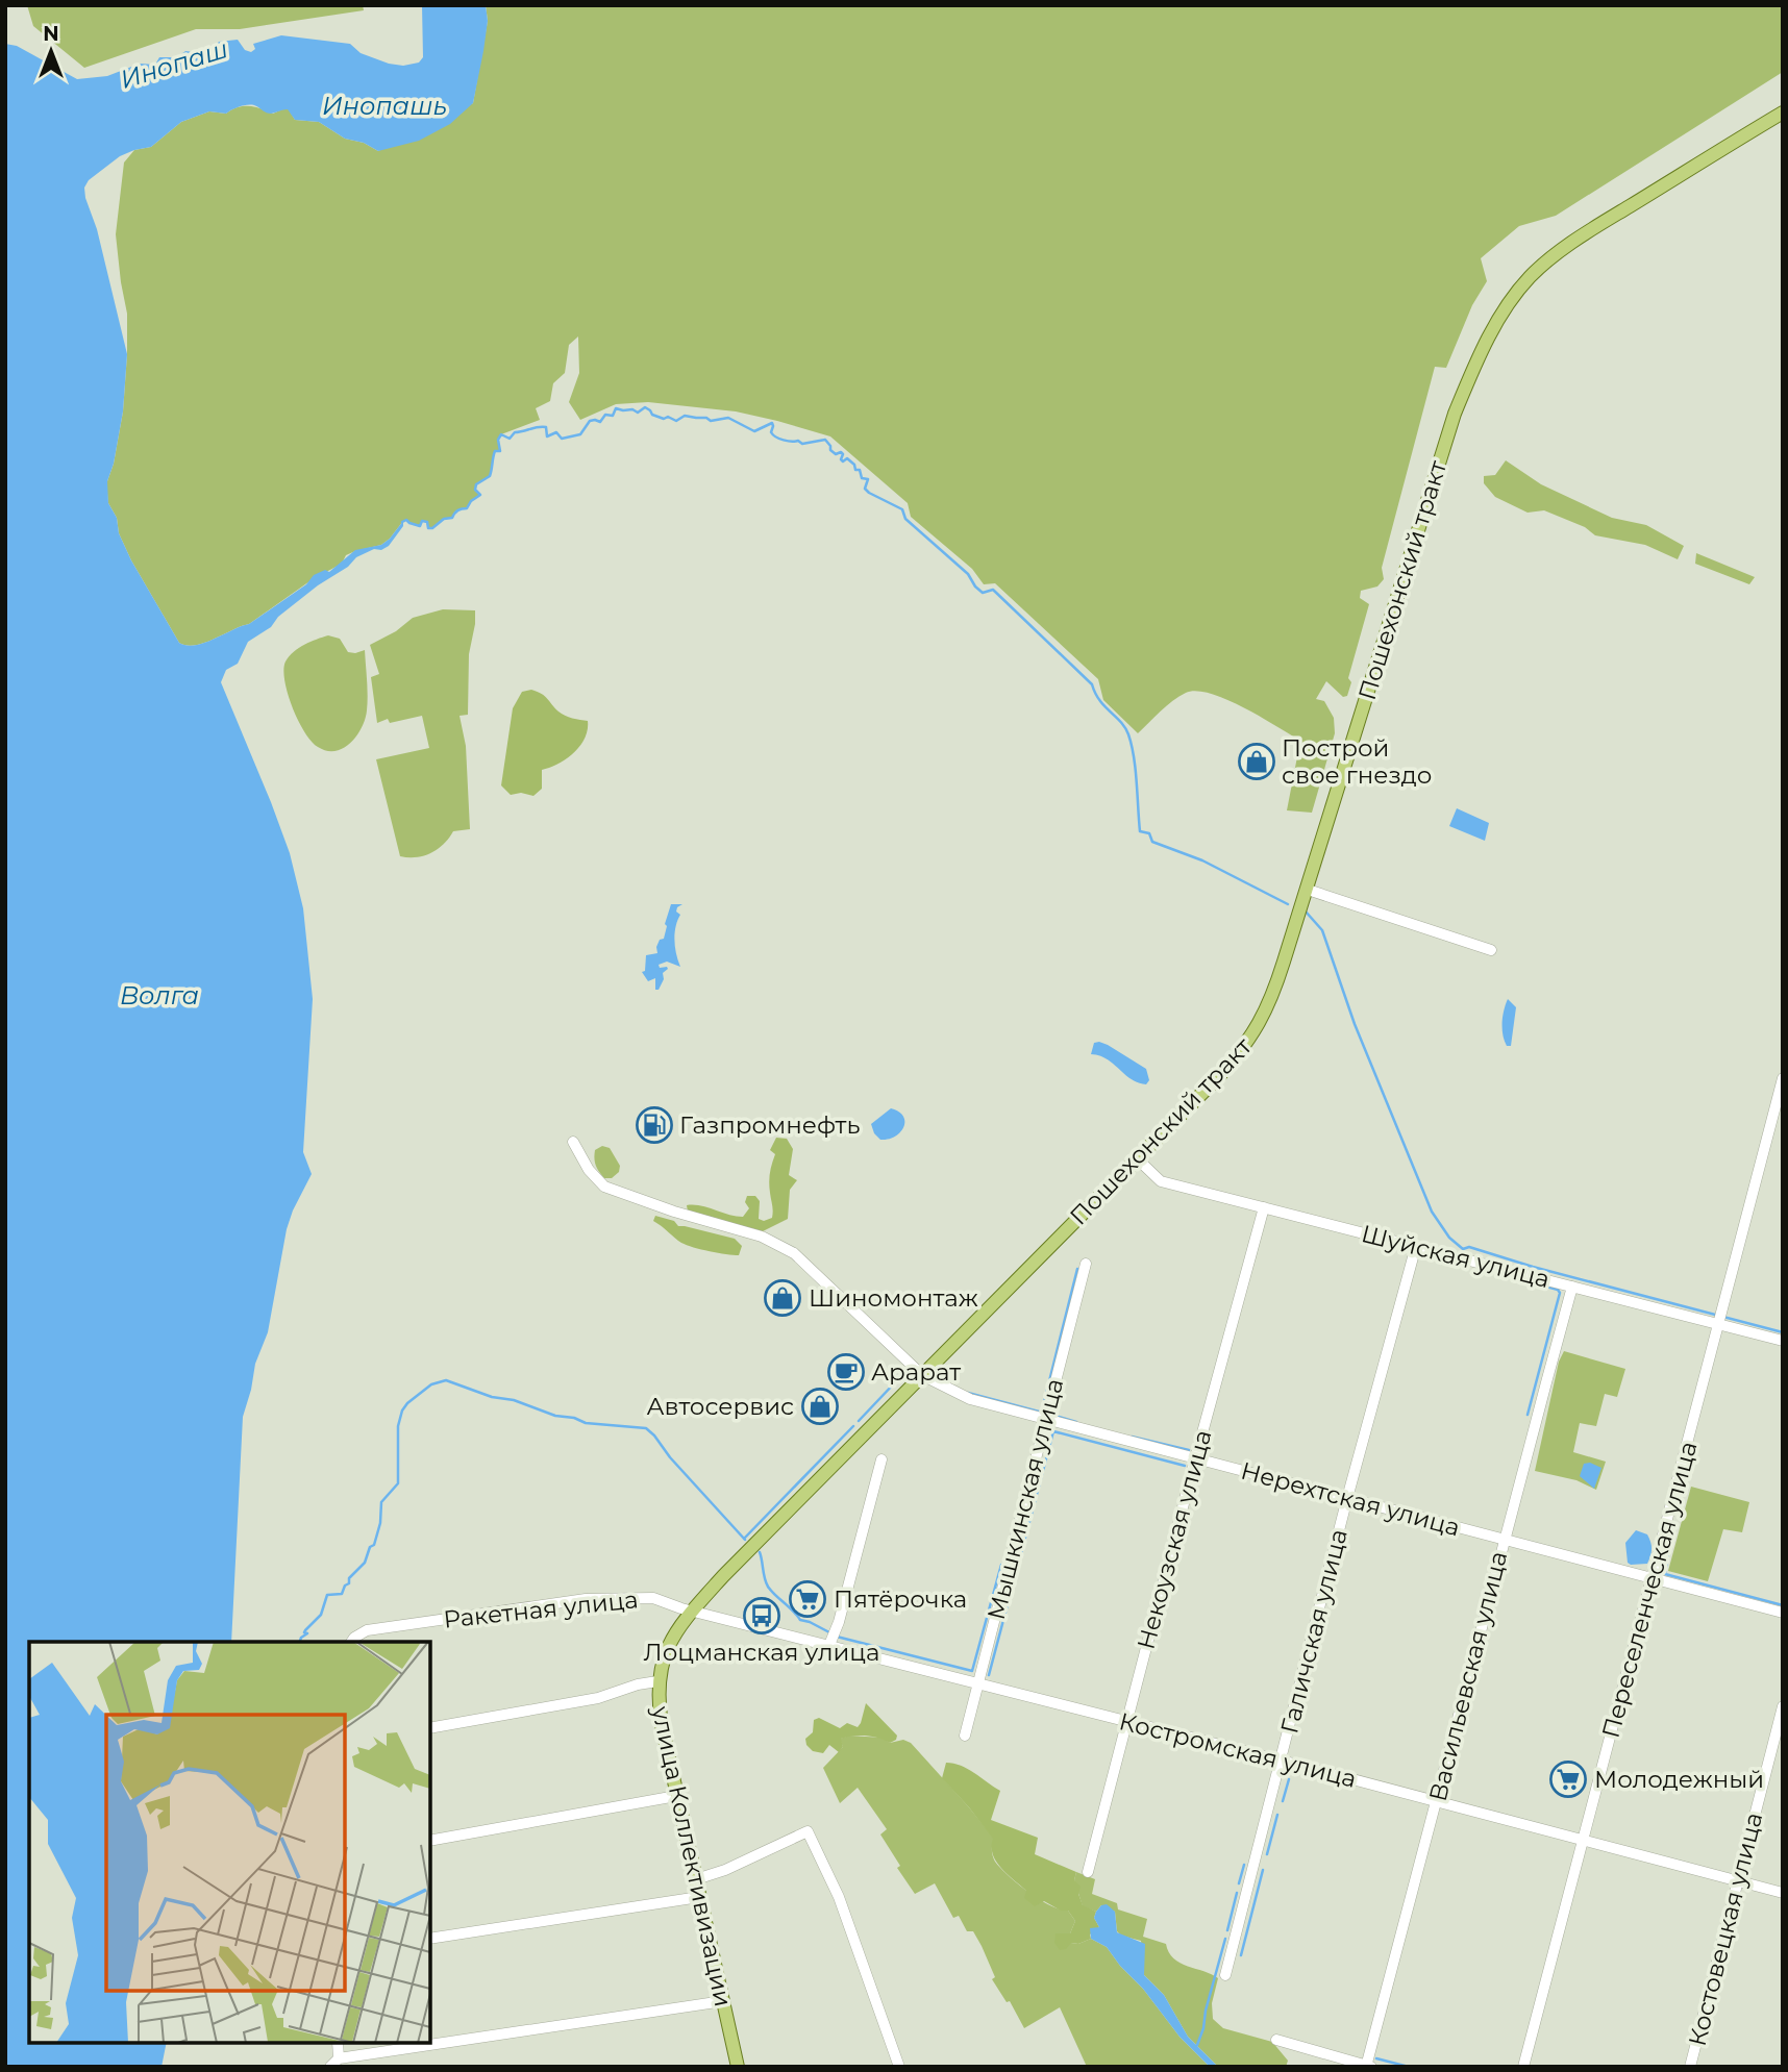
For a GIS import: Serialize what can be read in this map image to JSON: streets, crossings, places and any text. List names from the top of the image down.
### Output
{
  "streets": {
    "main road": ["Пошехонский тракт", "улица Коллективизации"],
    "street": [
      "Шуйская улица",
      "Мышкинская улица",
      "Нерехтская улица",
      "Некоузская улица",
      "Переселенческая улица",
      "Ракетная улица",
      "Галичская улица",
      "Васильевская улица",
      "Костромская улица",
      "Костовецкая улица"
    ]
  },
  "crossings": [
    ["Пошехонский тракт", "Шуйская улица"],
    ["Пошехонский тракт", "Нерехтская улица"],
    ["Пошехонский тракт", "Ракетная улица"],
    ["Пошехонский тракт", "Костромская улица"],
    ["Пошехонский тракт", "улица Коллективизации"],
    ["Шуйская улица", "Некоузская улица"],
    ["Шуйская улица", "Переселенческая улица"],
    ["Шуйская улица", "Галичская улица"],
    ["Шуйская улица", "Васильевская улица"],
    ["Мышкинская улица", "Нерехтская улица"],
    ["Мышкинская улица", "Костромская улица"],
    ["Нерехтская улица", "Некоузская улица"],
    ["Нерехтская улица", "Переселенческая улица"],
    ["Нерехтская улица", "Галичская улица"],
    ["Нерехтская улица", "Васильевская улица"],
    ["Некоузская улица", "Костромская улица"],
    ["Переселенческая улица", "Костромская улица"],
    ["Ракетная улица", "Костромская улица"],
    ["Ракетная улица", "улица Коллективизации"],
    ["Галичская улица", "Костромская улица"],
    ["Васильевская улица", "Костромская улица"],
    ["Костромская улица", "улица Коллективизации"],
    ["Костромская улица", "Костовецкая улица"]
  ],
  "water": ["Инопаш", "Инопашь", "Волга"],
  "places": {
    "shop": ["Построй свое гнездо", "Шиномонтаж", "Автосервис"],
    "fuel station": ["Газпромнефть"],
    "cafe": ["Арарат"],
    "supermarket": ["Пятёрочка", "Молодежный"],
    "bus stop": ["Лоцманская улица"]
  },
  "north": "top"
}
